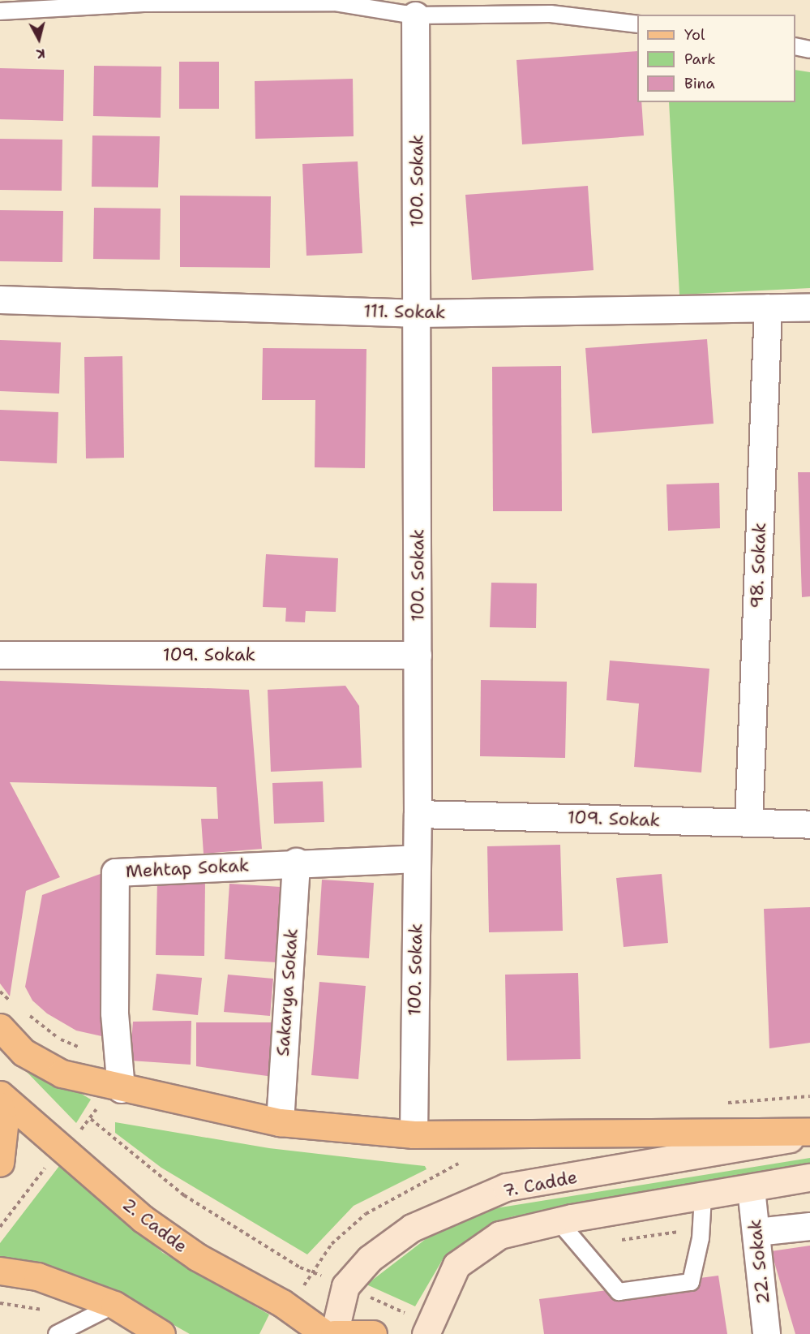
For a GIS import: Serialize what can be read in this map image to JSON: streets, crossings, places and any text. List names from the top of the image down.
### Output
{
  "streets": {
    "main road": ["7. Cadde", "2. Cadde"],
    "street": [
      "100. Sokak",
      "111. Sokak",
      "98. Sokak",
      "109. Sokak",
      "Mehtap Sokak",
      "Sakarya Sokak",
      "22. Sokak"
    ]
  },
  "crossings": [
    ["100. Sokak", "111. Sokak"],
    ["100. Sokak", "109. Sokak"],
    ["100. Sokak", "Mehtap Sokak"],
    ["111. Sokak", "98. Sokak"],
    ["98. Sokak", "109. Sokak"],
    ["Mehtap Sokak", "Sakarya Sokak"]
  ],
  "legend": ["Yol", "Park", "Bina"],
  "north": "bottom"
}
